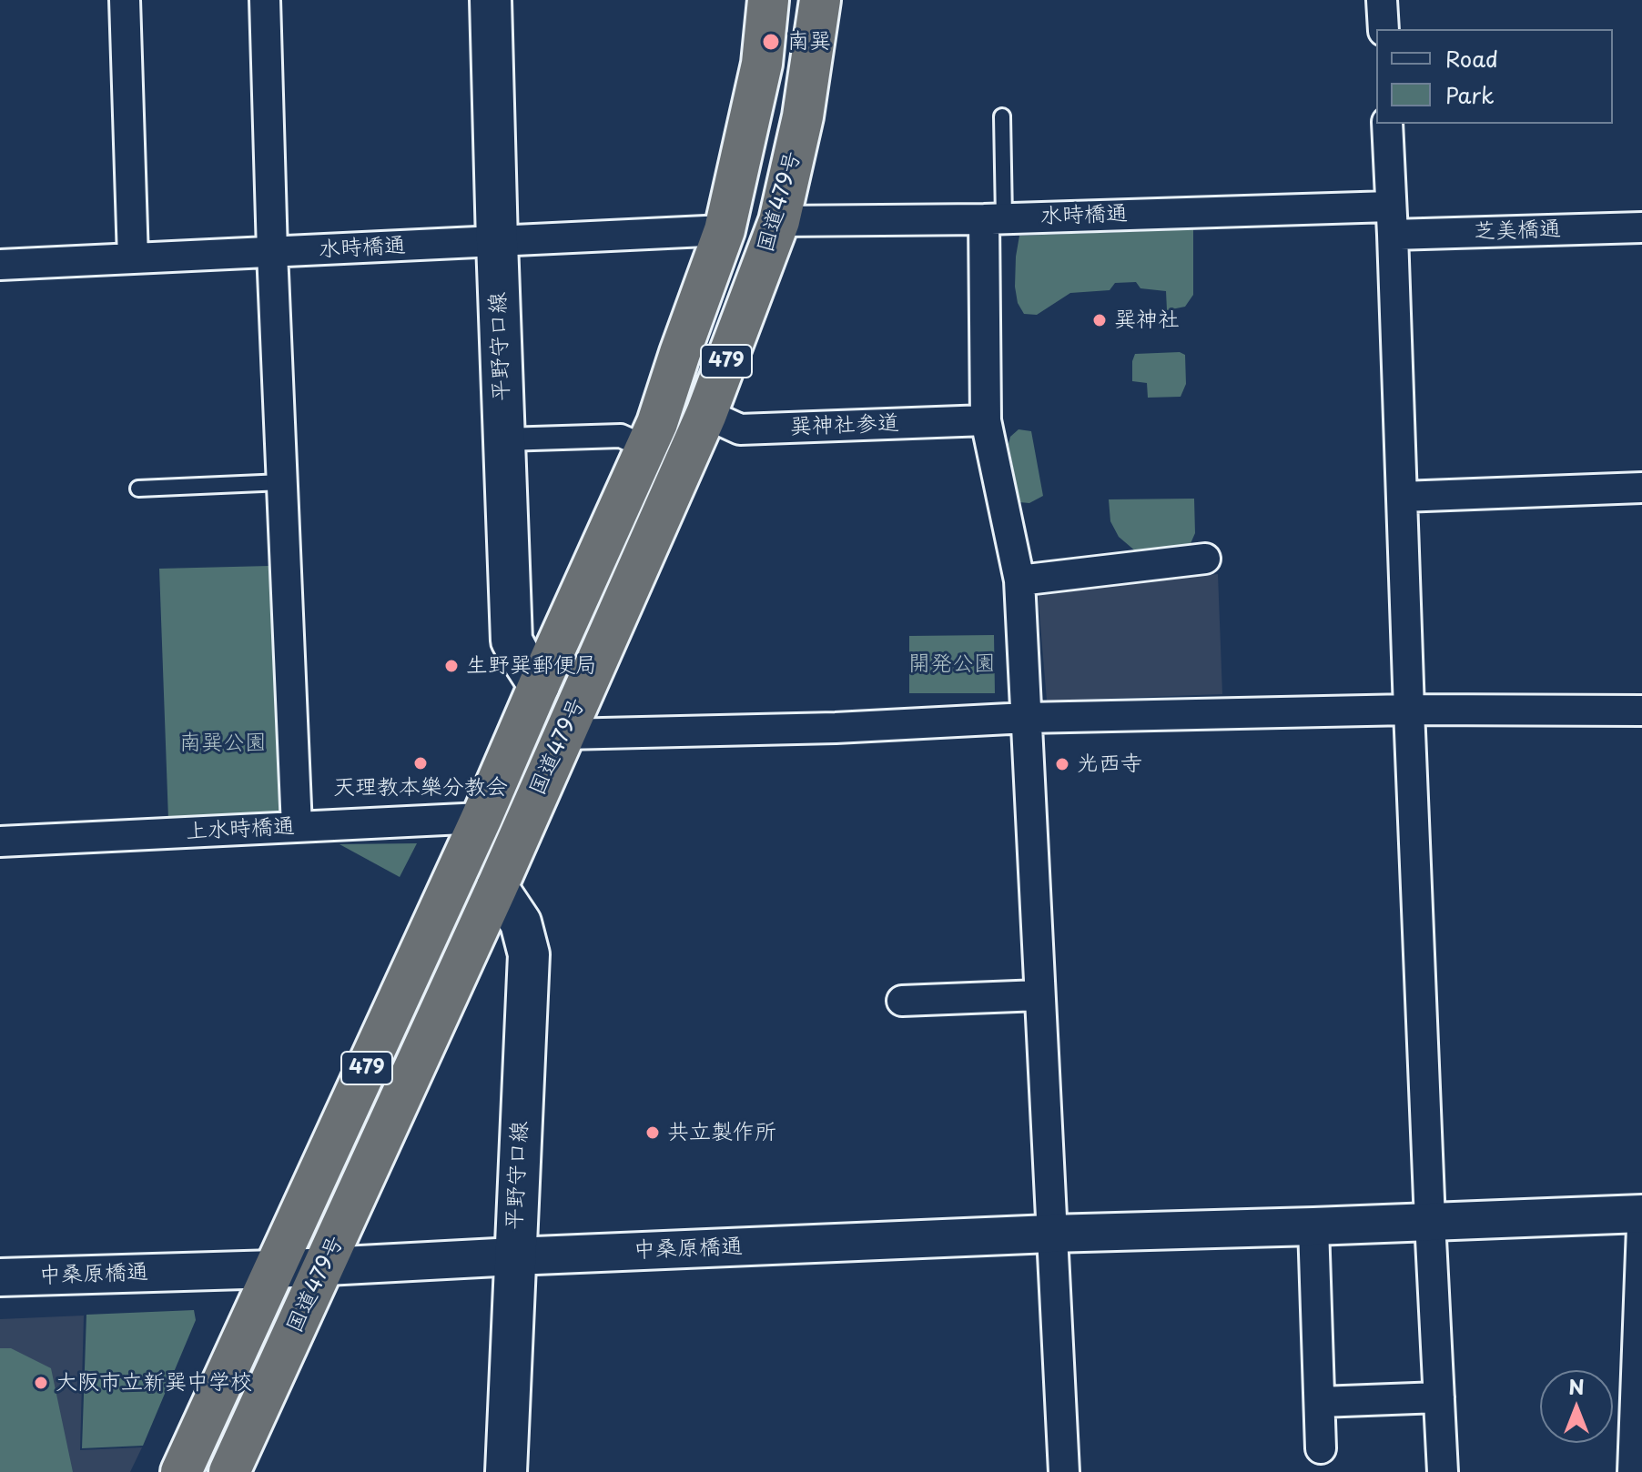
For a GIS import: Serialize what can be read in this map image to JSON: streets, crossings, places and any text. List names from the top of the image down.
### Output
{
  "streets": {
    "highway": ["国道479号", "479"],
    "main road": ["平野守口線"],
    "street": [
      "水時橋通",
      "芝美橋通",
      "巽神社参道",
      "上水時橋通",
      "中桑原橋通"
    ]
  },
  "crossings": [
    ["国道479号", "水時橋通"],
    ["国道479号", "平野守口線"],
    ["国道479号", "巽神社参道"],
    ["国道479号", "上水時橋通"],
    ["国道479号", "中桑原橋通"],
    ["水時橋通", "芝美橋通"],
    ["水時橋通", "平野守口線"],
    ["平野守口線", "中桑原橋通"]
  ],
  "parks": ["開発公園", "南巽公園"],
  "places": [
    "南巽",
    "巽神社",
    "生野巽郵便局",
    "天理教本樂分教会",
    "光西寺",
    "共立製作所",
    "大阪市立新巽中学校"
  ],
  "legend": ["Road", "Park"],
  "north": "top"
}
